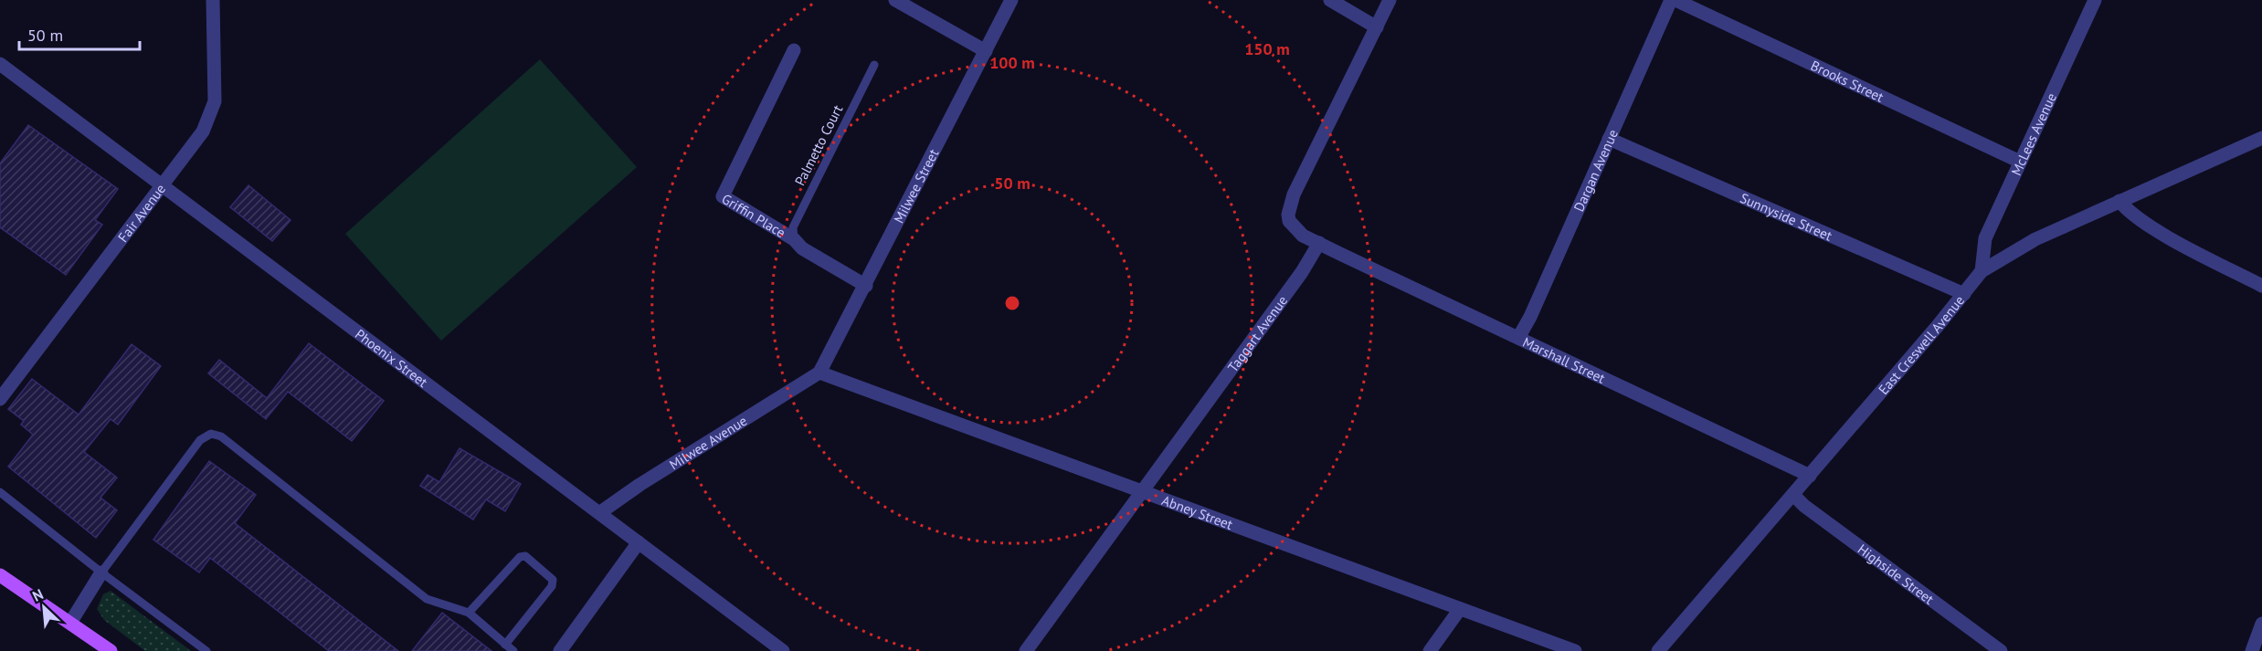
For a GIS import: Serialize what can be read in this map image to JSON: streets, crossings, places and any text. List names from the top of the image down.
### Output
{
  "streets": {
    "street": [
      "Brooks Street",
      "McLees Avenue",
      "Dargan Avenue",
      "Milwee Street",
      "Fair Avenue",
      "Griffin Place",
      "Sunnyside Street",
      "Taggart Avenue",
      "East Creswell Avenue",
      "Phoenix Street",
      "Marshall Street",
      "Milwee Avenue",
      "Abney Street",
      "Highside Street"
    ],
    "lane": ["Palmetto Court"]
  },
  "crossings": [
    ["Brooks Street", "McLees Avenue"],
    ["McLees Avenue", "East Creswell Avenue"],
    ["Palmetto Court", "Griffin Place"],
    ["Dargan Avenue", "Sunnyside Street"],
    ["Dargan Avenue", "Marshall Street"],
    ["Milwee Street", "Griffin Place"],
    ["Milwee Street", "Milwee Avenue"],
    ["Milwee Street", "Abney Street"],
    ["Fair Avenue", "Phoenix Street"],
    ["Sunnyside Street", "East Creswell Avenue"],
    ["Taggart Avenue", "Marshall Street"],
    ["Taggart Avenue", "Abney Street"],
    ["East Creswell Avenue", "Marshall Street"],
    ["East Creswell Avenue", "Highside Street"],
    ["Phoenix Street", "Milwee Avenue"],
    ["Milwee Avenue", "Abney Street"]
  ],
  "scale_bar": "50 m",
  "north": "top left",
  "rings": ["150 m", "100 m", "50 m"]
}
